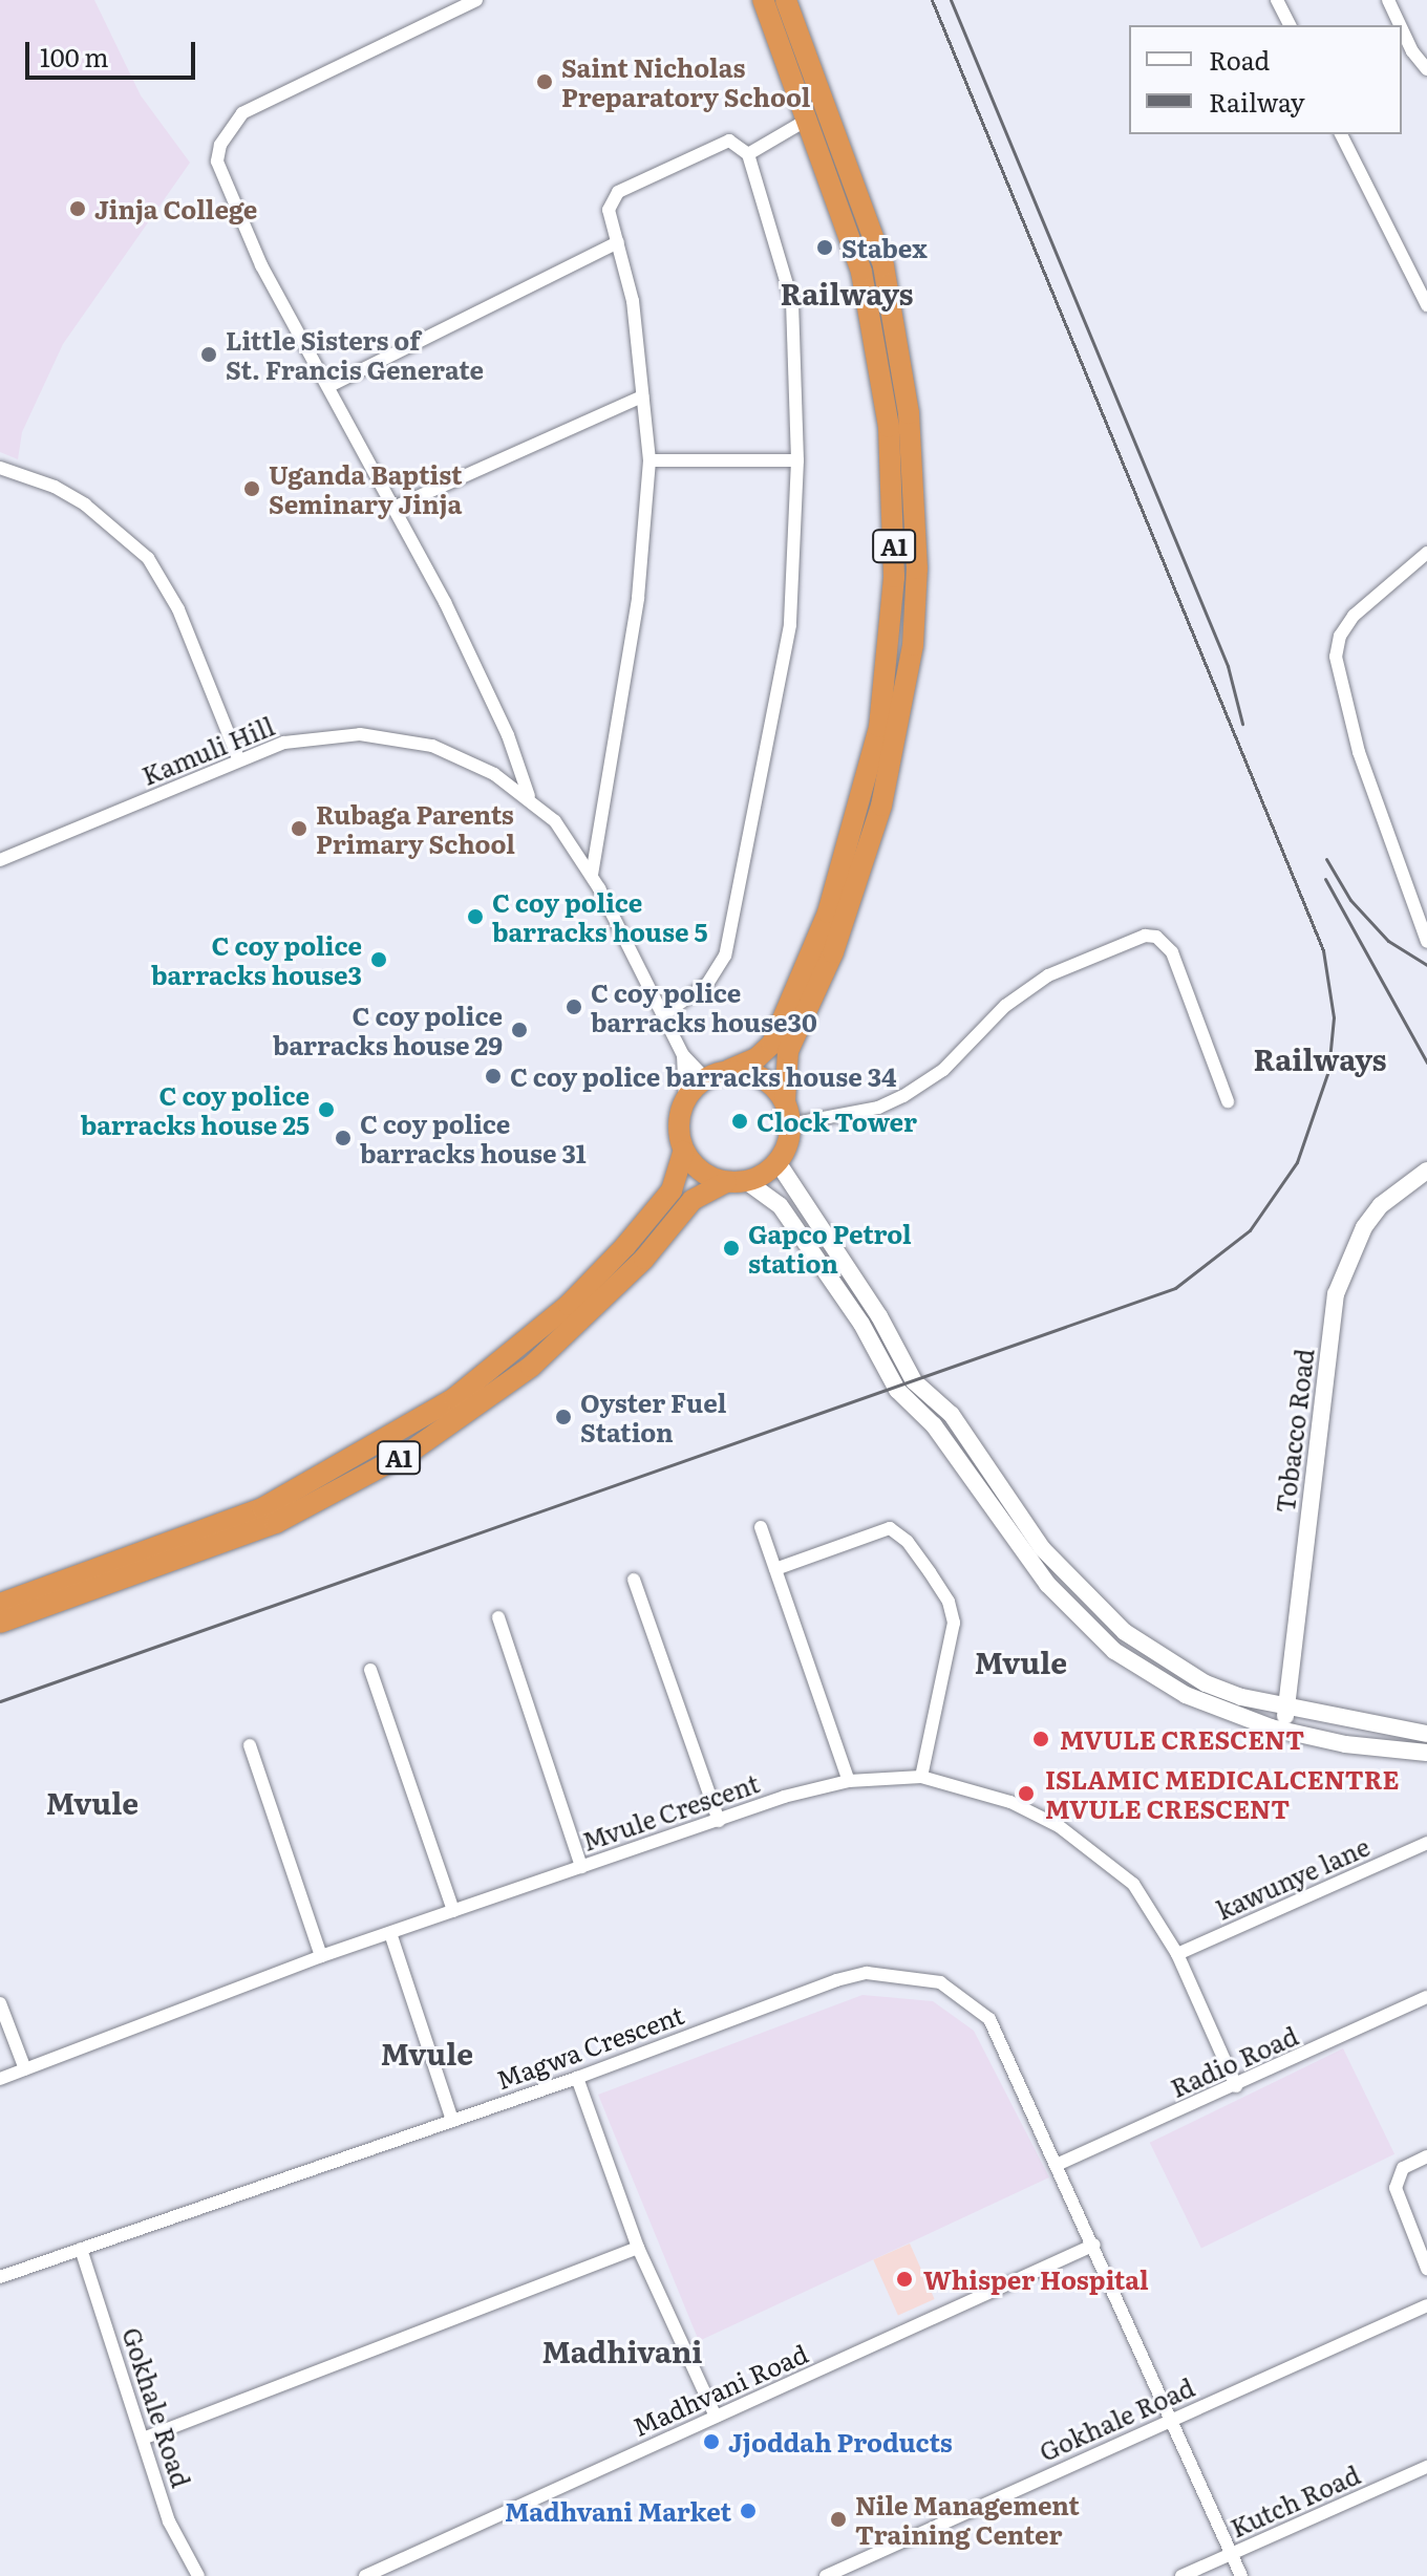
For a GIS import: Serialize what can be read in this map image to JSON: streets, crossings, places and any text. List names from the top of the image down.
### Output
{
  "streets": {
    "highway": ["A1"],
    "street": [
      "Kamuli Hill",
      "Tobacco Road",
      "Mvule Crescent",
      "kawunye lane",
      "Magwa Crescent",
      "Radio Road",
      "Madhvani Road",
      "Gokhale Road",
      "Kutch Road"
    ]
  },
  "crossings": [
    ["A1", "Kamuli Hill"],
    ["Mvule Crescent", "kawunye lane"],
    ["Mvule Crescent", "Radio Road"],
    ["Magwa Crescent", "Radio Road"],
    ["Magwa Crescent", "Madhvani Road"],
    ["Magwa Crescent", "Gokhale Road"],
    ["Magwa Crescent", "Kutch Road"]
  ],
  "districts": [
    "Railways",
    "Railways",
    "Mvule",
    "Mvule",
    "Mvule",
    "Madhivani"
  ],
  "places": [
    "Saint Nicholas Preparatory School",
    "Jinja College",
    "Stabex",
    "Little Sisters of St. Francis Generate",
    "Uganda Baptist Seminary Jinja",
    "Rubaga Parents Primary School",
    "C coy police barracks house 5",
    "C coy police barracks house3",
    "C coy police barracks house30",
    "C coy police barracks house 29",
    "C coy police barracks house 34",
    "C coy police barracks house 25",
    "Clock Tower",
    "C coy police barracks house 31",
    "Gapco Petrol station",
    "Oyster Fuel Station",
    "MVULE CRESCENT",
    "ISLAMIC MEDICALCENTRE MVULE CRESCENT",
    "Whisper Hospital",
    "Jjoddah Products",
    "Madhvani Market",
    "Nile Management Training Center"
  ],
  "legend": ["Road", "Railway"],
  "scale_bar": "100 m"
}
